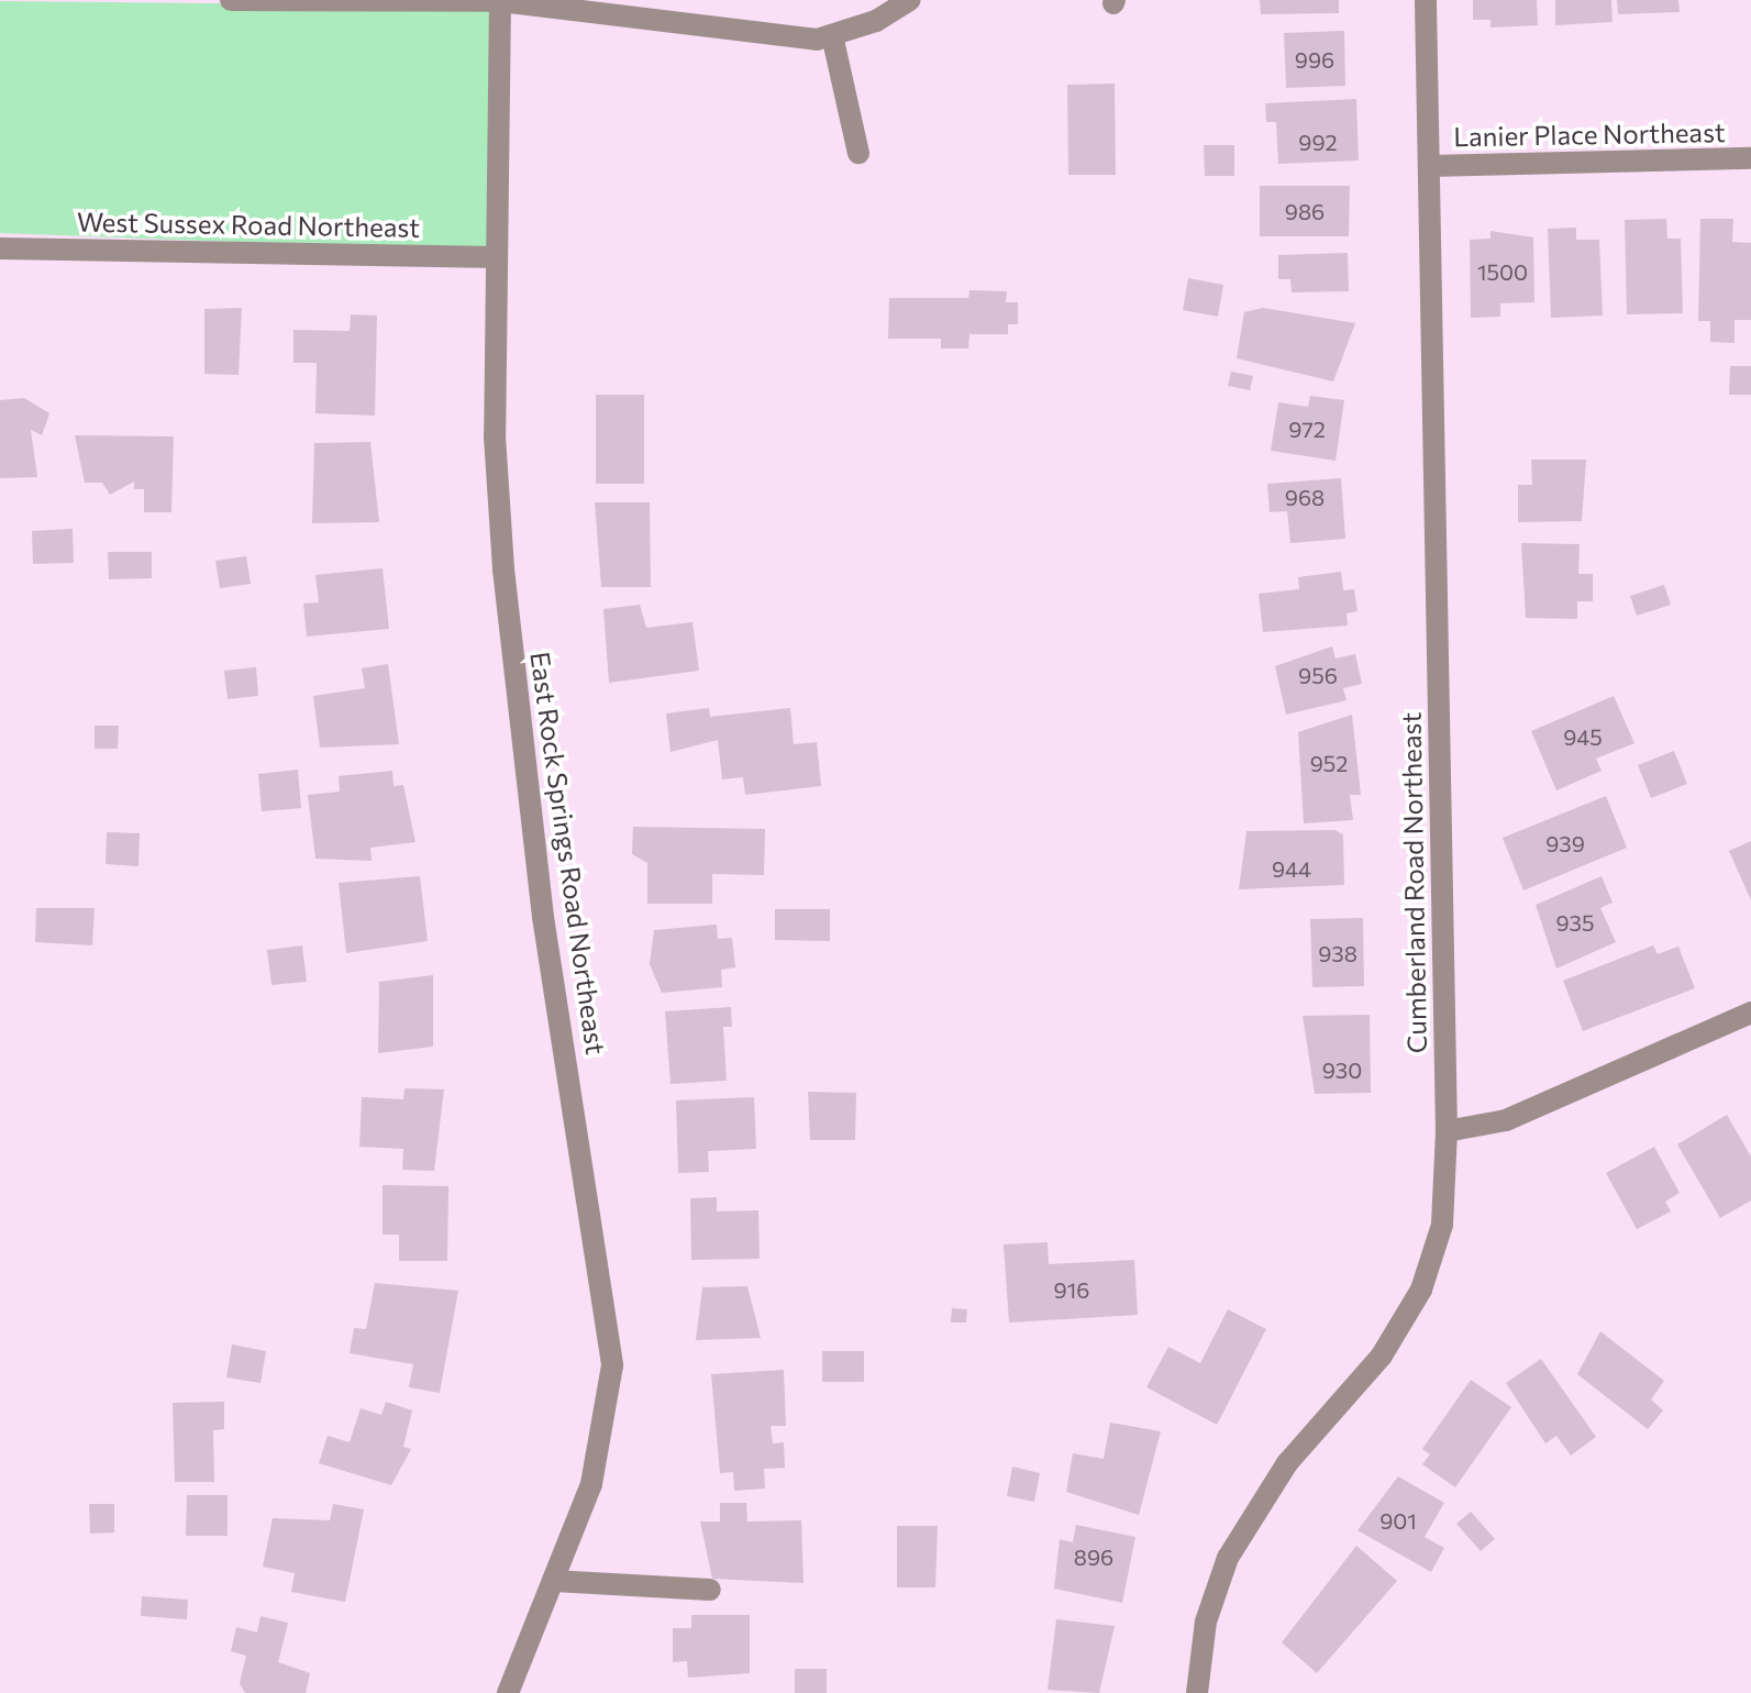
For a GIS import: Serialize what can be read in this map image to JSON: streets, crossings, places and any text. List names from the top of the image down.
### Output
{
  "streets": {
    "street": [
      "Lanier Place Northeast",
      "West Sussex Road Northeast",
      "East Rock Springs Road Northeast",
      "Cumberland Road Northeast"
    ]
  },
  "crossings": [
    ["Lanier Place Northeast", "Cumberland Road Northeast"],
    ["West Sussex Road Northeast", "East Rock Springs Road Northeast"]
  ],
  "house_numbers": [
    "996",
    "992",
    "986",
    "1500",
    "972",
    "968",
    "956",
    "945",
    "952",
    "939",
    "944",
    "935",
    "938",
    "930",
    "916",
    "901",
    "896"
  ]
}
